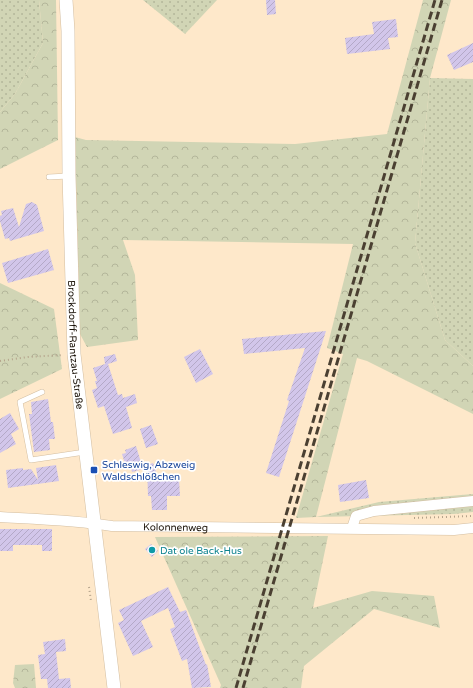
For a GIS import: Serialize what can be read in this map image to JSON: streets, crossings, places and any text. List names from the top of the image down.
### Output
{
  "streets": {
    "street": ["Brockdorff-Rantzau-Straße", "Kolonnenweg"]
  },
  "crossings": [
    ["Brockdorff-Rantzau-Straße", "Kolonnenweg"]
  ],
  "places": {
    "transit": ["Schleswig, Abzweig Waldschlößchen"],
    "other": ["Dat ole Back-Hus"]
  }
}
